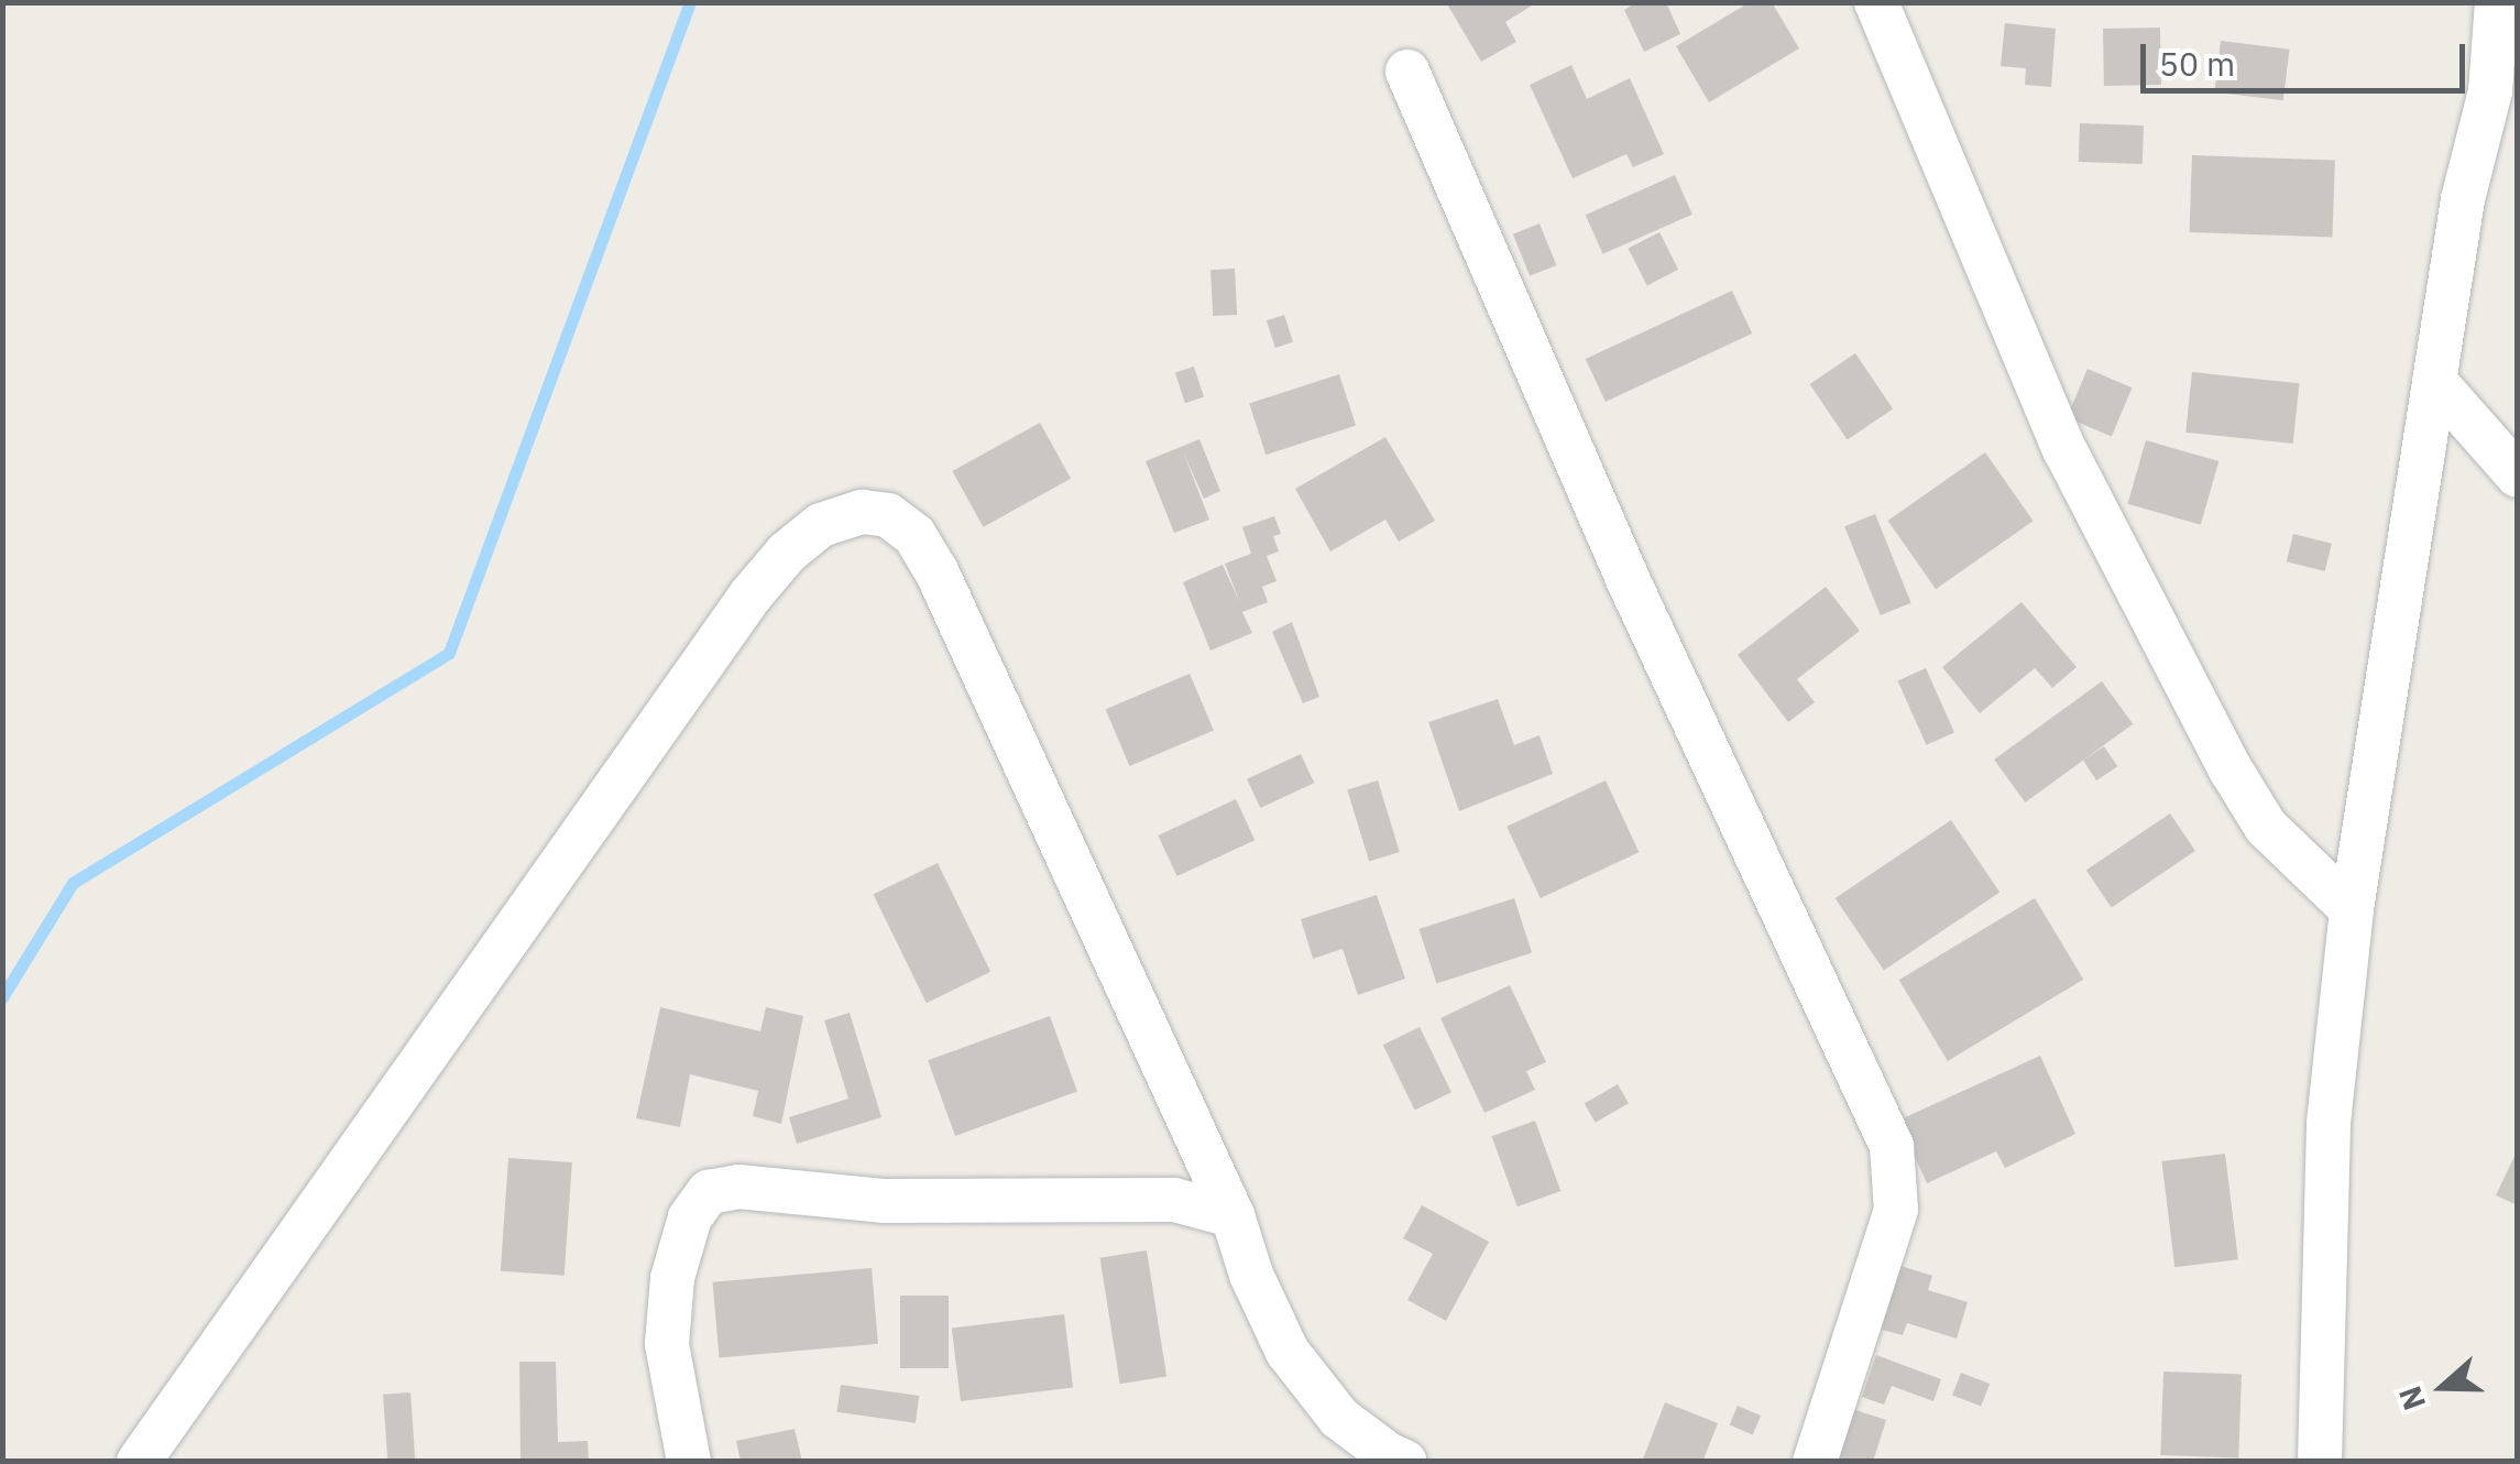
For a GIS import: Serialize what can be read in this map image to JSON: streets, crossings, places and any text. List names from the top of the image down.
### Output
{
  "scale_bar": "50 m",
  "north": "left"
}
